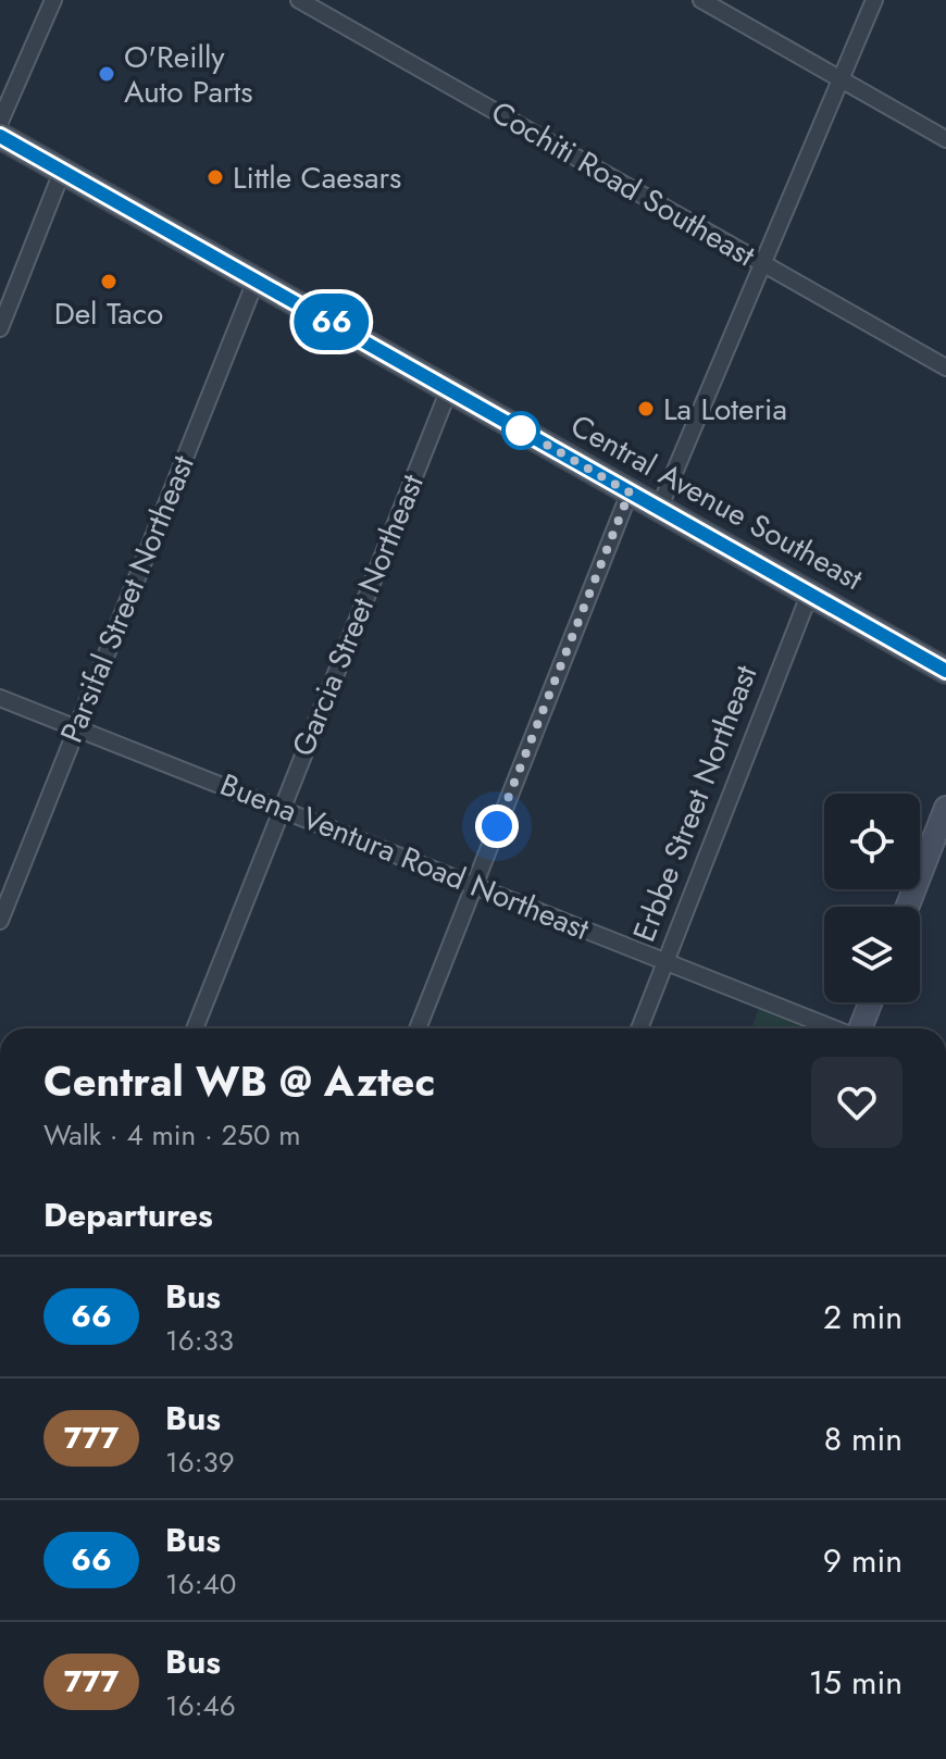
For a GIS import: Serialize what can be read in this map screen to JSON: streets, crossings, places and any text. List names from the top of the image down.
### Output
{
  "streets": {
    "main road": ["Central Avenue Southeast"],
    "street": [
      "Cochiti Road Southeast",
      "Parsifal Street Northeast",
      "Garcia Street Northeast",
      "Erbbe Street Northeast",
      "Buena Ventura Road Northeast"
    ]
  },
  "crossings": [
    ["Central Avenue Southeast", "Parsifal Street Northeast"],
    ["Central Avenue Southeast", "Garcia Street Northeast"],
    ["Central Avenue Southeast", "Erbbe Street Northeast"],
    ["Parsifal Street Northeast", "Buena Ventura Road Northeast"],
    ["Garcia Street Northeast", "Buena Ventura Road Northeast"],
    ["Erbbe Street Northeast", "Buena Ventura Road Northeast"]
  ],
  "places": [
    "O'Reilly Auto Parts",
    "Little Caesars",
    "Del Taco",
    "La Loteria"
  ],
  "lines": ["bus line 66"],
  "page": {
    "on_map": "66",
    "heading": [
      ["Central WB @ Aztec", "Walk · 4 min · 250 m"],
      "Departures"
    ],
    "list": [
      {
        "mark": "66",
        "name": "Bus",
        "note": "16:33",
        "value": "2 min"
      },
      {
        "mark": "777",
        "name": "Bus",
        "note": "16:39",
        "value": "8 min"
      },
      {
        "mark": "66",
        "name": "Bus",
        "note": "16:40",
        "value": "9 min"
      },
      {
        "mark": "777",
        "name": "Bus",
        "note": "16:46",
        "value": "15 min"
      }
    ]
  }
}
